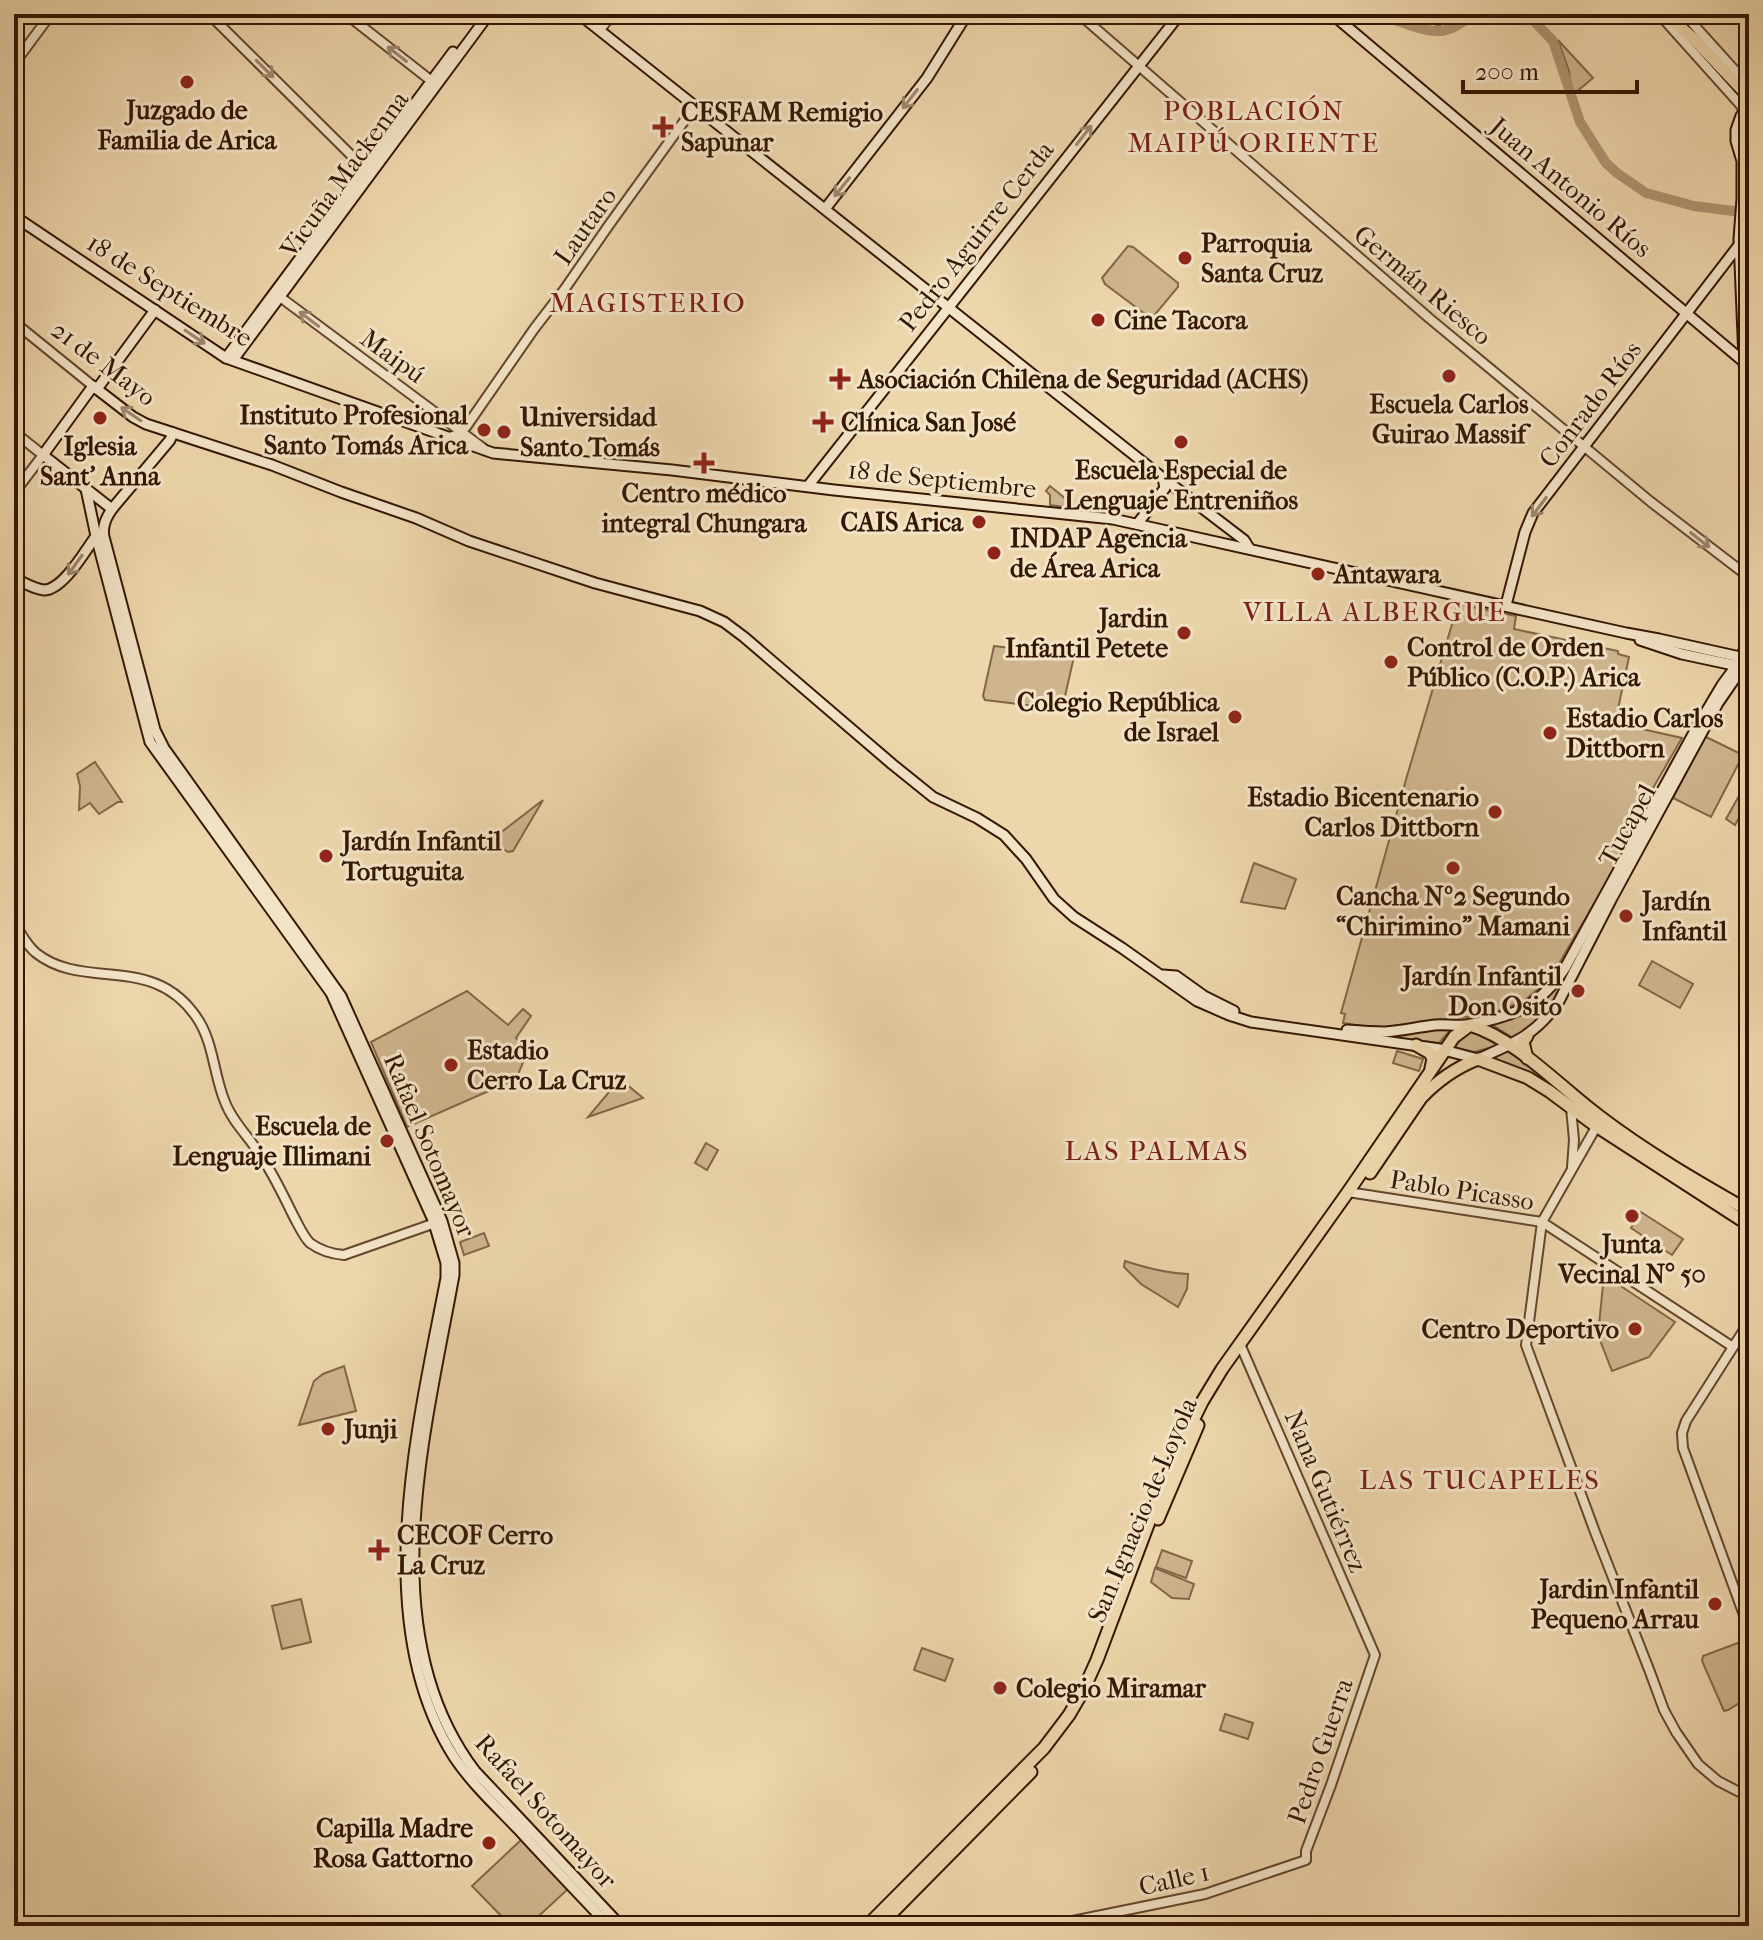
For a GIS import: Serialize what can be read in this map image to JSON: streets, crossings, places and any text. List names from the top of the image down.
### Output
{
  "streets": {
    "main road": [
      "Vicuña Mackenna",
      "Juan Antonio Ríos",
      "Pedro Aguirre Cerda",
      "18 de Septiembre",
      "21 de Mayo",
      "Conrado Ríos",
      "Tucapel",
      "Rafael Sotomayor",
      "San Ignacio de Loyola"
    ],
    "street": [
      "Lautaro",
      "Germán Riesco",
      "Maipú",
      "Pablo Picasso",
      "Nana Gutiérrez",
      "Pedro Guerra",
      "Calle 1"
    ]
  },
  "crossings": [
    ["Vicuña Mackenna", "18 de Septiembre"],
    ["Vicuña Mackenna", "Maipú"],
    ["Juan Antonio Ríos", "Conrado Ríos"],
    ["Lautaro", "Maipú"],
    ["Pedro Aguirre Cerda", "Germán Riesco"],
    ["Pedro Aguirre Cerda", "18 de Septiembre"],
    ["Germán Riesco", "Conrado Ríos"],
    ["18 de Septiembre", "Maipú"],
    ["18 de Septiembre", "Conrado Ríos"],
    ["18 de Septiembre", "Tucapel"],
    ["21 de Mayo", "Tucapel"],
    ["Tucapel", "San Ignacio de Loyola"],
    ["Pablo Picasso", "San Ignacio de Loyola"],
    ["Nana Gutiérrez", "San Ignacio de Loyola"],
    ["Nana Gutiérrez", "Pedro Guerra"],
    ["Pedro Guerra", "Calle 1"]
  ],
  "one_way": ["Pedro Aguirre Cerda", "Maipú", "Conrado Ríos"],
  "districts": [
    "POBLACIÓN MAIPÚ ORIENTE",
    "MAGISTERIO",
    "VILLA ALBERGUE",
    "LAS PALMAS",
    "LAS TUCAPELES"
  ],
  "places": {
    "other": [
      "Juzgado de Familia de Arica",
      "Parroquia Santa Cruz",
      "Cine Tacora",
      "Escuela Carlos Guirao Massif",
      "Iglesia Sant' Anna",
      "Instituto Profesional Santo Tomás Arica",
      "Universidad Santo Tomás",
      "Escuela Especial de Lenguaje Entreniños",
      "CAIS Arica",
      "INDAP Agencia de Área Arica",
      "Antawara",
      "Jardin Infantil Petete",
      "Control de Orden Público (C.O.P.) Arica",
      "Colegio República de Israel",
      "Estadio Carlos Dittborn",
      "Estadio Bicentenario Carlos Dittborn",
      "Jardín Infantil Tortuguita",
      "Cancha Nº2 Segundo “Chirimino” Mamani",
      "Jardín Infantil",
      "Jardín Infantil Don Osito",
      "Estadio Cerro La Cruz",
      "Escuela de Lenguaje Illimani",
      "Junta Vecinal N° 50",
      "Centro Deportivo",
      "Junji",
      "Jardin Infantil Pequeno Arrau",
      "Colegio Miramar",
      "Capilla Madre Rosa Gattorno"
    ],
    "health": [
      "CESFAM Remigio Sapunar",
      "Asociación Chilena de Seguridad (ACHS)",
      "Clínica San José",
      "Centro médico integral Chungara",
      "CECOF Cerro La Cruz"
    ]
  },
  "scale_bar": "200 m"
}
